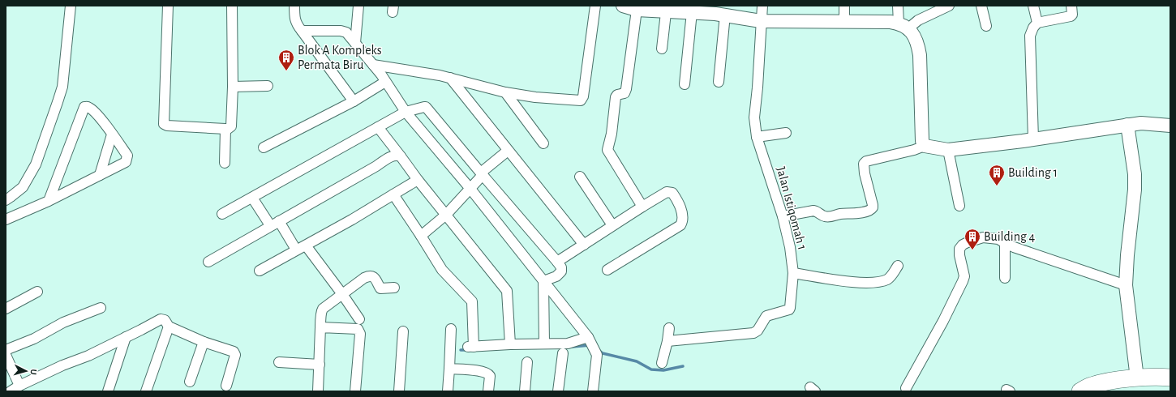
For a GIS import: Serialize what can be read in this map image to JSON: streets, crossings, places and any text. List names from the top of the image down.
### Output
{
  "streets": {
    "street": ["Jalan Istiqomah 1"]
  },
  "places": {
    "building": ["Blok A Kompleks Permata Biru", "Building 1", "Building 4"]
  },
  "north": "right"
}
